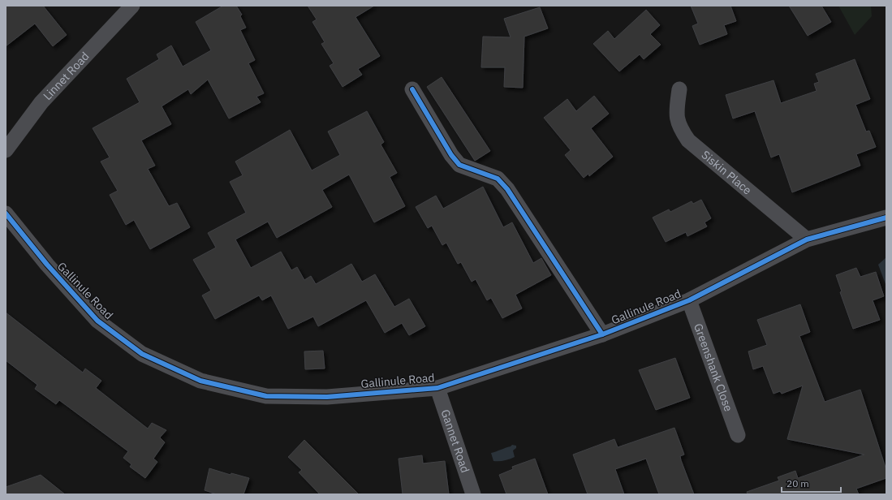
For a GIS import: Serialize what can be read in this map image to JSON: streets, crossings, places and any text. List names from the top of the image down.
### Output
{
  "streets": {
    "street": [
      "Linnet Road",
      "Siskin Place",
      "Gallinule Road",
      "Greenshank Close",
      "Gannet Road"
    ]
  },
  "crossings": [
    ["Siskin Place", "Gallinule Road"],
    ["Gallinule Road", "Greenshank Close"],
    ["Gallinule Road", "Gannet Road"]
  ],
  "scale_bar": "20 m"
}
